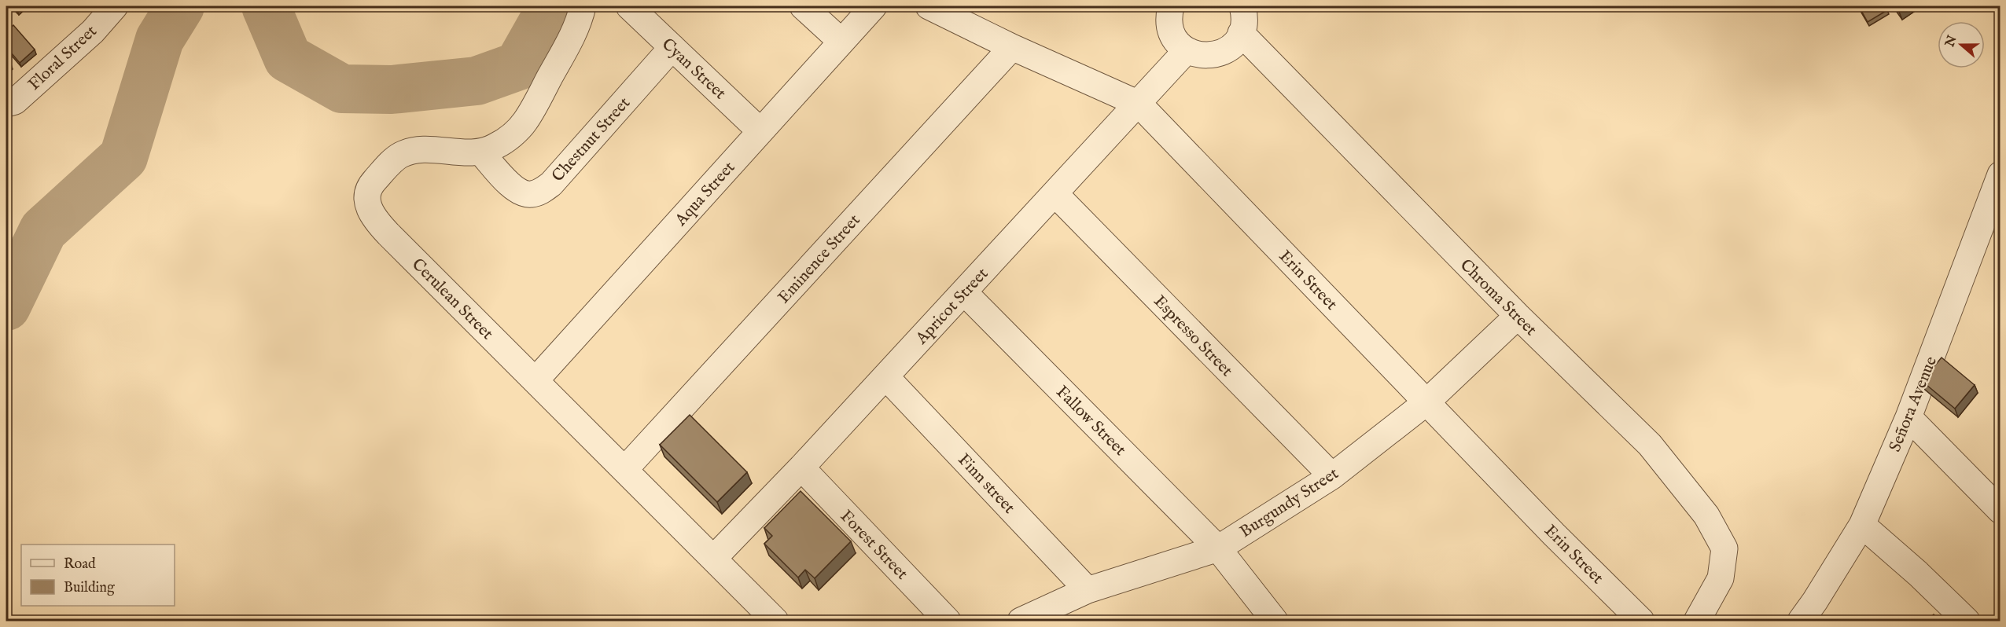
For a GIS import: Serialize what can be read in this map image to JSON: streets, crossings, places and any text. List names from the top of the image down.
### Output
{
  "streets": {
    "street": [
      "Floral Street",
      "Cyan Street",
      "Chestnut Street",
      "Aqua Street",
      "Eminence Street",
      "Erin Street",
      "Chroma Street",
      "Cerulean Street",
      "Apricot Street",
      "Espresso Street",
      "Señora Avenue",
      "Fallow Street",
      "Finn street",
      "Burgundy Street",
      "Forest Street"
    ]
  },
  "crossings": [
    ["Cyan Street", "Chestnut Street"],
    ["Cyan Street", "Aqua Street"],
    ["Chestnut Street", "Cerulean Street"],
    ["Aqua Street", "Cerulean Street"],
    ["Eminence Street", "Erin Street"],
    ["Eminence Street", "Cerulean Street"],
    ["Erin Street", "Apricot Street"],
    ["Erin Street", "Burgundy Street"],
    ["Chroma Street", "Burgundy Street"],
    ["Cerulean Street", "Apricot Street"],
    ["Apricot Street", "Espresso Street"],
    ["Apricot Street", "Fallow Street"],
    ["Apricot Street", "Finn street"],
    ["Apricot Street", "Forest Street"],
    ["Espresso Street", "Burgundy Street"],
    ["Fallow Street", "Burgundy Street"],
    ["Finn street", "Burgundy Street"]
  ],
  "legend": ["Road", "Building"],
  "north": "left"
}
